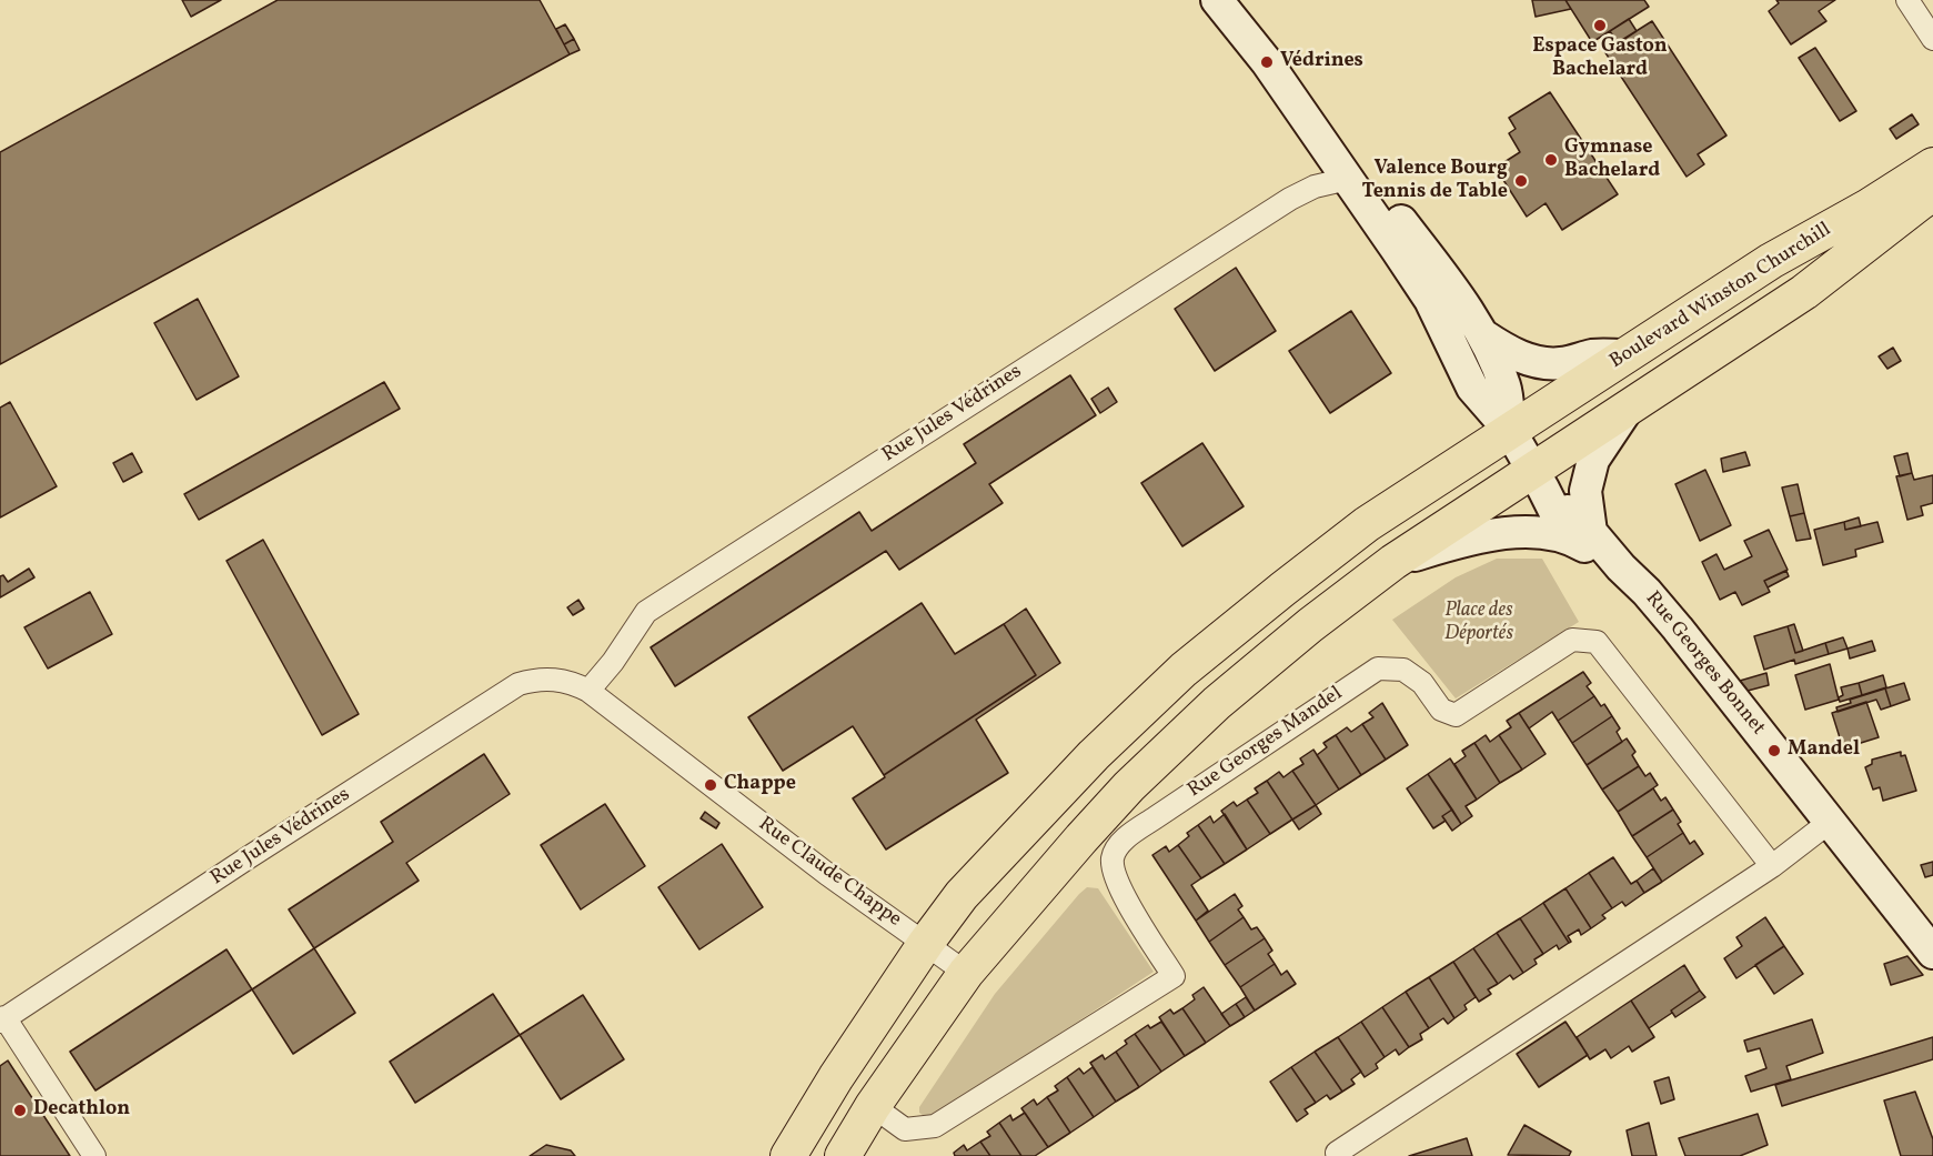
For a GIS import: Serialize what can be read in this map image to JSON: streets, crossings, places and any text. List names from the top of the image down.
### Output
{
  "streets": {
    "main road": ["Boulevard Winston Churchill", "Rue Georges Bonnet"],
    "street": ["Rue Jules Védrines", "Rue Georges Mandel", "Rue Claude Chappe"]
  },
  "crossings": [
    ["Boulevard Winston Churchill", "Rue Georges Bonnet"],
    ["Boulevard Winston Churchill", "Rue Claude Chappe"],
    ["Rue Jules Védrines", "Rue Claude Chappe"]
  ],
  "parks": ["Place des Déportés"],
  "places": [
    "Espace Gaston Bachelard",
    "Védrines",
    "Gymnase Bachelard",
    "Valence Bourg Tennis de Table",
    "Mandel",
    "Chappe",
    "Decathlon"
  ]
}
